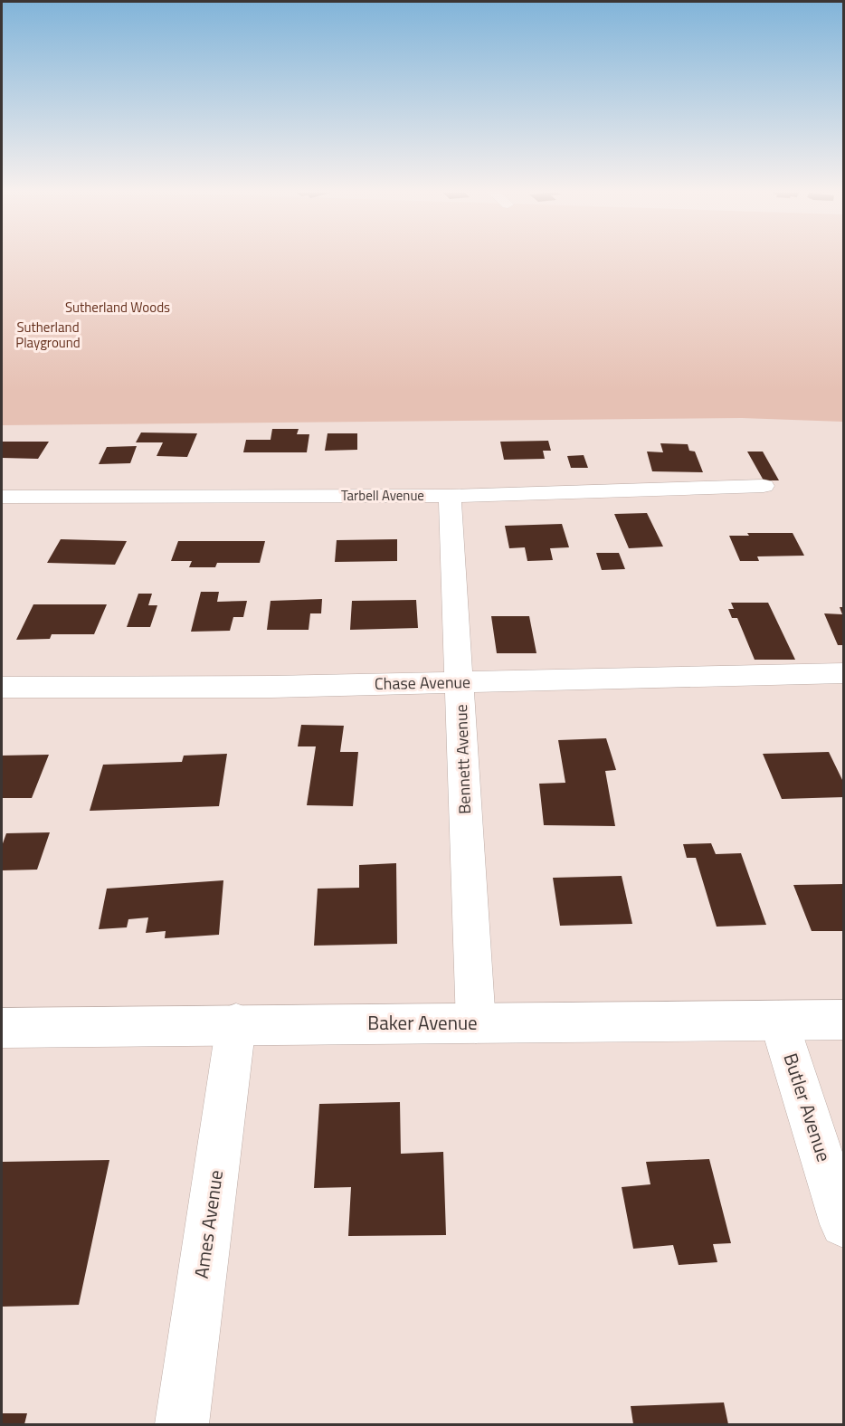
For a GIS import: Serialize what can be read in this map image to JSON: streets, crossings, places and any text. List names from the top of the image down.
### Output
{
  "streets": {
    "street": [
      "Tarbell Avenue",
      "Chase Avenue",
      "Bennett Avenue",
      "Baker Avenue",
      "Butler Avenue",
      "Ames Avenue"
    ]
  },
  "crossings": [
    ["Tarbell Avenue", "Bennett Avenue"],
    ["Chase Avenue", "Bennett Avenue"],
    ["Bennett Avenue", "Baker Avenue"],
    ["Baker Avenue", "Butler Avenue"],
    ["Baker Avenue", "Ames Avenue"]
  ],
  "parks": ["Sutherland Woods", "Sutherland Playground"]
}
